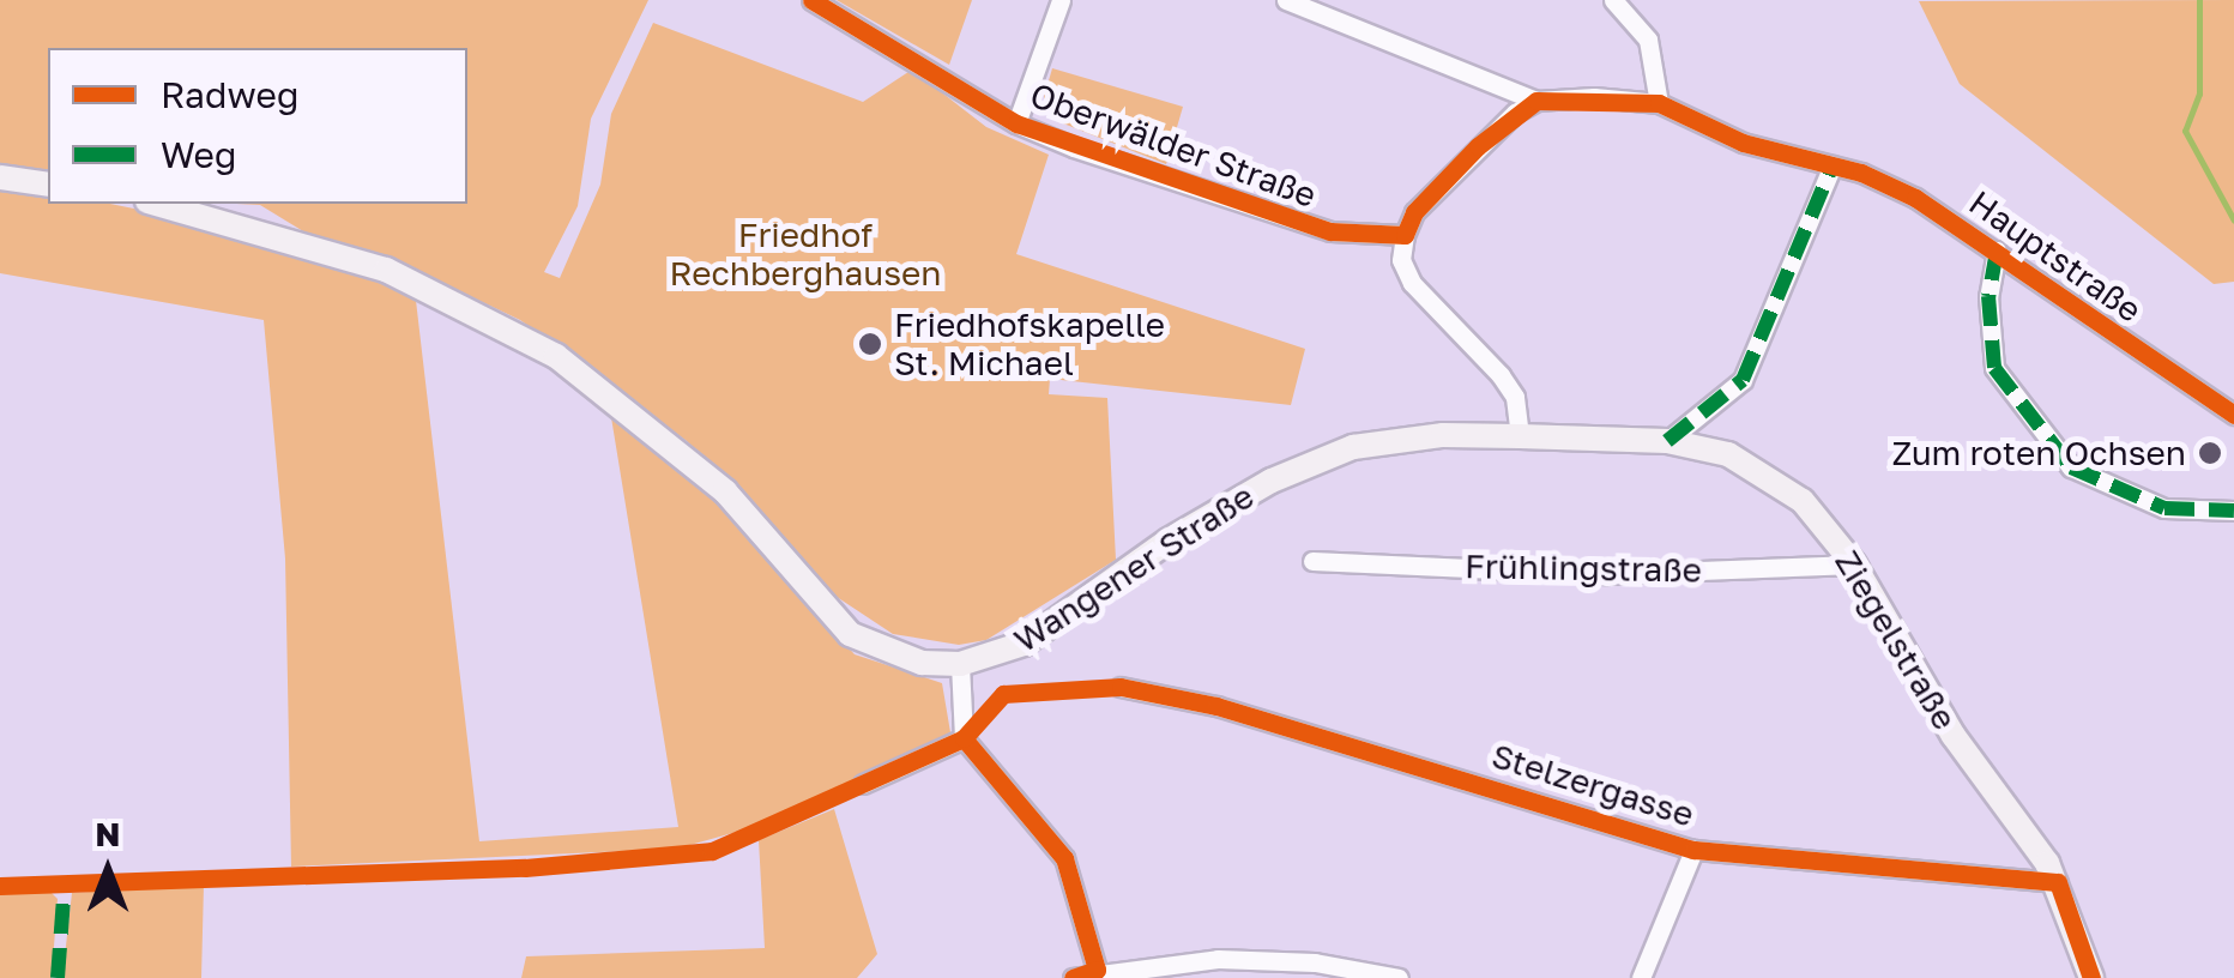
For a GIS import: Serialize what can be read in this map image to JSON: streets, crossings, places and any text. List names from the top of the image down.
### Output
{
  "streets": {
    "street": [
      "Oberwälder Straße",
      "Hauptstraße",
      "Wangener Straße",
      "Frühlingstraße",
      "Ziegelstraße",
      "Stelzergasse"
    ]
  },
  "crossings": [
    ["Oberwälder Straße", "Hauptstraße"],
    ["Oberwälder Straße", "Wangener Straße"],
    ["Oberwälder Straße", "Ziegelstraße"],
    ["Hauptstraße", "Wangener Straße"],
    ["Hauptstraße", "Ziegelstraße"],
    ["Wangener Straße", "Ziegelstraße"],
    ["Frühlingstraße", "Ziegelstraße"],
    ["Ziegelstraße", "Stelzergasse"]
  ],
  "parks": ["Friedhof Rechberghausen"],
  "places": ["Friedhofskapelle St. Michael", "Zum roten Ochsen"],
  "legend": ["Radweg", "Weg"],
  "north": "top"
}
